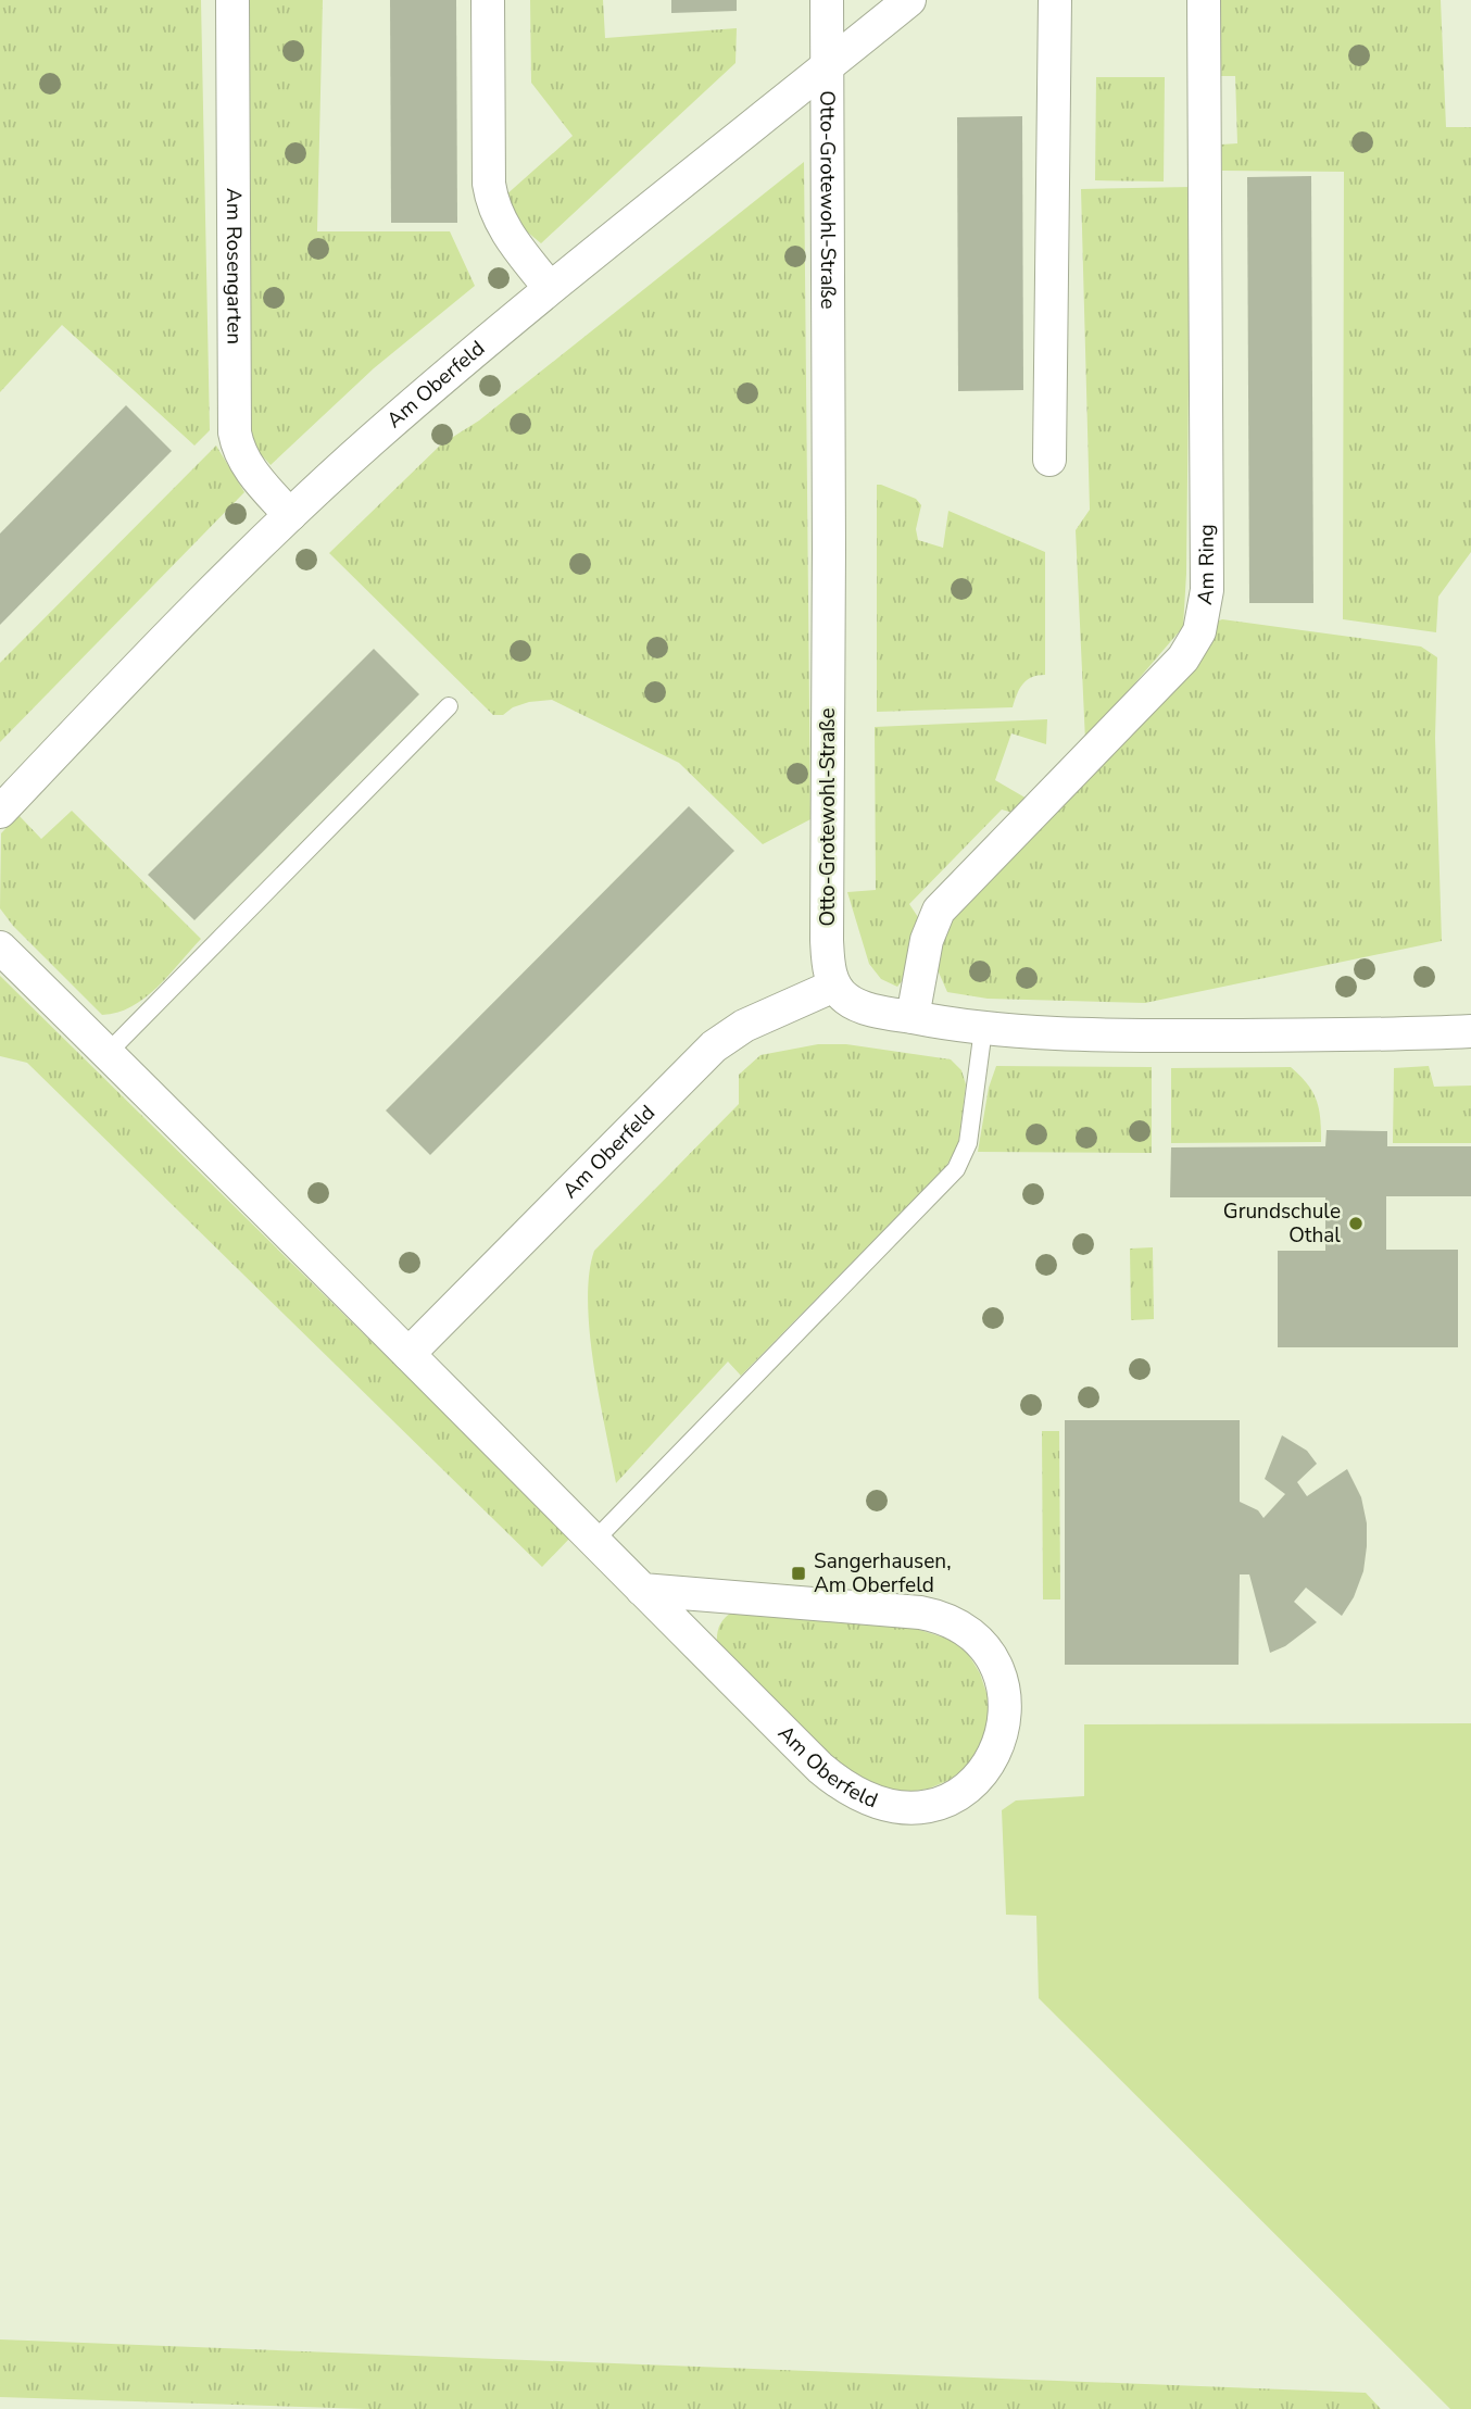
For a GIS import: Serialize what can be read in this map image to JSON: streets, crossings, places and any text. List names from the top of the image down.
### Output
{
  "streets": {
    "street": [
      "Otto-Grotewohl-Straße",
      "Am Rosengarten",
      "Am Oberfeld",
      "Am Ring"
    ]
  },
  "crossings": [
    ["Otto-Grotewohl-Straße", "Am Oberfeld"],
    ["Am Rosengarten", "Am Oberfeld"]
  ],
  "places": {
    "other": ["Grundschule Othal"],
    "transit": ["Sangerhausen, Am Oberfeld"]
  }
}
